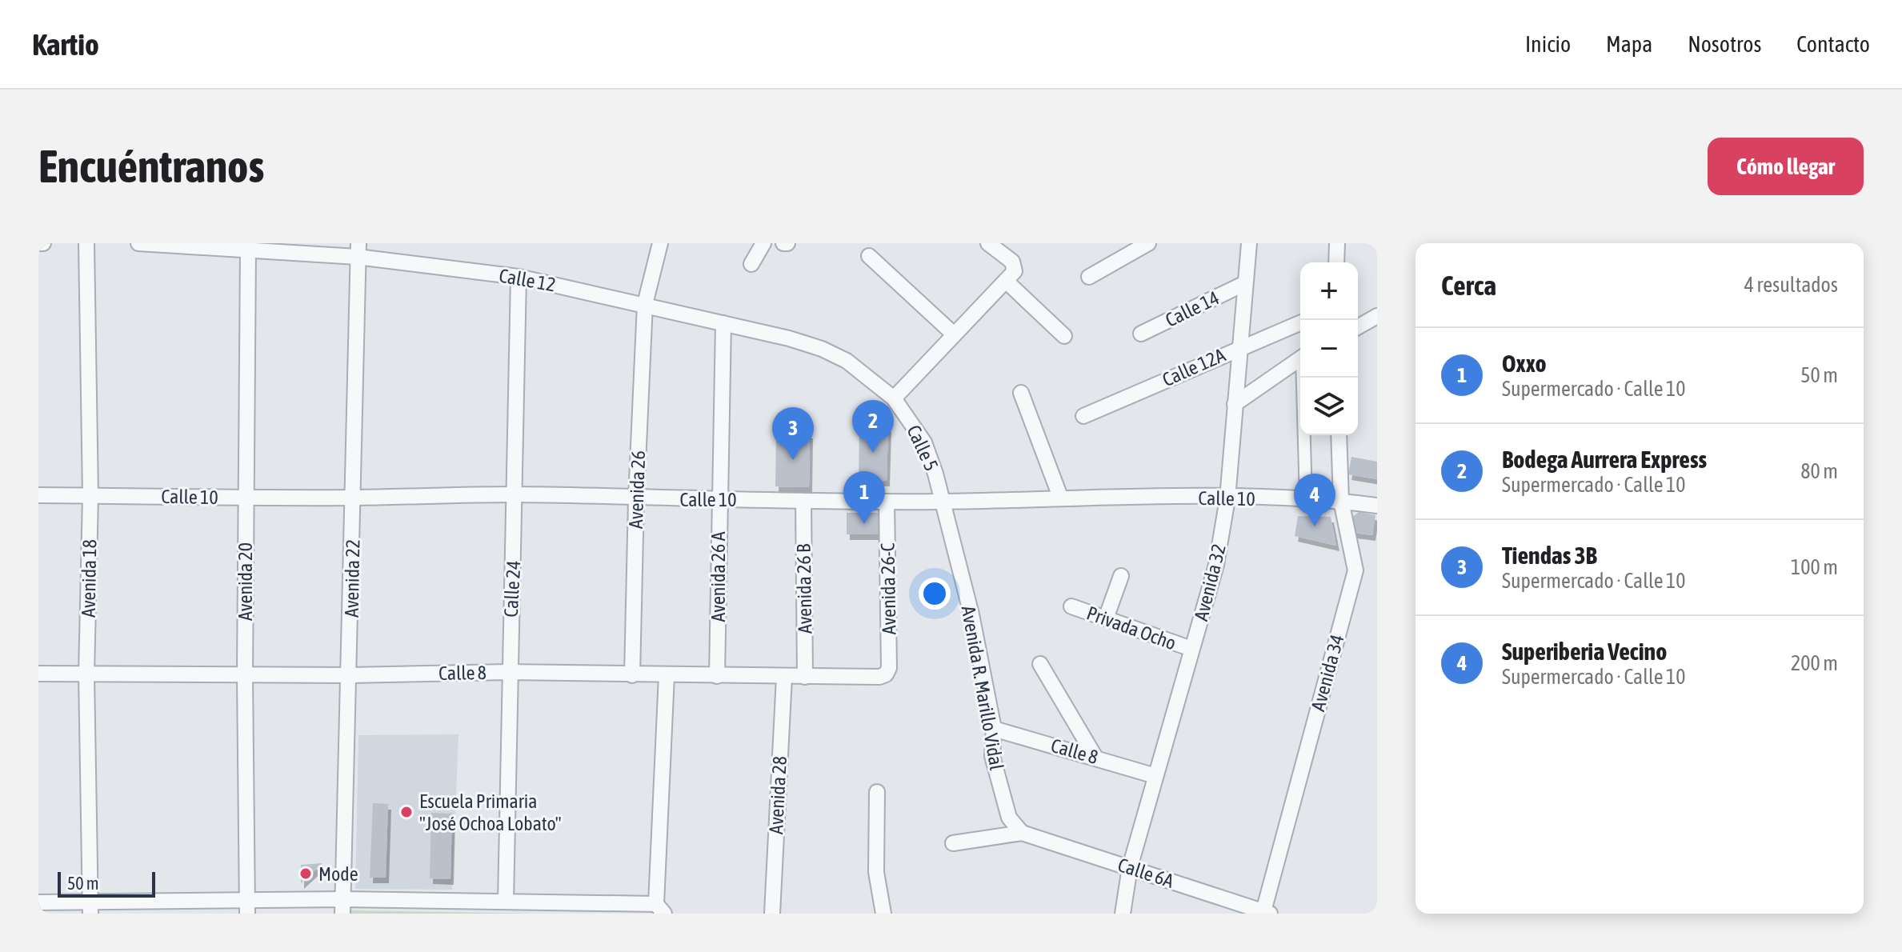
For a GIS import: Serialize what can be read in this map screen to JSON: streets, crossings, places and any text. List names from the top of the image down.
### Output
{
  "streets": {
    "street": [
      "Calle 12",
      "Calle 14",
      "Calle 12A",
      "Calle 5",
      "Avenida 26",
      "Calle 10",
      "Avenida 26 A",
      "Avenida 18",
      "Avenida 22",
      "Avenida 20",
      "Avenida 32",
      "Calle 24",
      "Avenida 26 B",
      "Avenida 26-C",
      "Privada Ocho",
      "Calle 8",
      "Avenida 34",
      "Avenida R. Marillo Vidal",
      "Avenida 28",
      "Calle 6A"
    ]
  },
  "crossings": [
    ["Calle 12", "Calle 5"],
    ["Calle 12", "Avenida 26"],
    ["Calle 12", "Avenida 26 A"],
    ["Calle 12", "Avenida 22"],
    ["Calle 12", "Avenida 20"],
    ["Calle 12", "Calle 24"],
    ["Calle 14", "Avenida 32"],
    ["Calle 12A", "Avenida 32"],
    ["Calle 5", "Calle 10"],
    ["Calle 5", "Avenida R. Marillo Vidal"],
    ["Avenida 26", "Calle 10"],
    ["Avenida 26", "Calle 8"],
    ["Calle 10", "Avenida 26 A"],
    ["Calle 10", "Avenida 18"],
    ["Calle 10", "Avenida 22"],
    ["Calle 10", "Avenida 20"],
    ["Calle 10", "Avenida 32"],
    ["Calle 10", "Calle 24"],
    ["Calle 10", "Avenida 26 B"],
    ["Calle 10", "Avenida 26-C"],
    ["Calle 10", "Avenida 34"],
    ["Calle 10", "Avenida R. Marillo Vidal"],
    ["Avenida 26 A", "Calle 8"],
    ["Avenida 18", "Calle 8"],
    ["Avenida 22", "Calle 8"],
    ["Avenida 20", "Calle 8"],
    ["Avenida 32", "Privada Ocho"],
    ["Avenida 32", "Calle 8"],
    ["Avenida 32", "Calle 6A"],
    ["Calle 24", "Calle 8"],
    ["Avenida 26 B", "Calle 8"],
    ["Avenida 26-C", "Calle 8"],
    ["Calle 8", "Avenida R. Marillo Vidal"],
    ["Calle 8", "Avenida 28"],
    ["Avenida 34", "Calle 6A"],
    ["Avenida R. Marillo Vidal", "Calle 6A"]
  ],
  "places": ["Escuela Primaria \"José Ochoa Lobato\"", "Mode"],
  "scale_bar": "50 m",
  "page": {
    "header": "Kartio",
    "nav": [
      "Inicio",
      "Mapa",
      "Nosotros",
      "Contacto"
    ],
    "buttons": "Cómo llegar",
    "title": "Encuéntranos",
    "heading": ["Cerca", "4 resultados"],
    "map_buttons": ["+", "−"],
    "list": [
      {
        "mark": "1",
        "name": "Oxxo",
        "note": "Supermercado · Calle 10",
        "value": "50 m"
      },
      {
        "mark": "2",
        "name": "Bodega Aurrera Express",
        "note": "Supermercado · Calle 10",
        "value": "80 m"
      },
      {
        "mark": "3",
        "name": "Tiendas 3B",
        "note": "Supermercado · Calle 10",
        "value": "100 m"
      },
      {
        "mark": "4",
        "name": "Superiberia Vecino",
        "note": "Supermercado · Calle 10",
        "value": "200 m"
      }
    ],
    "pins": [
      "2",
      "3",
      "1",
      "4"
    ],
    "scale": "50 m"
  }
}
